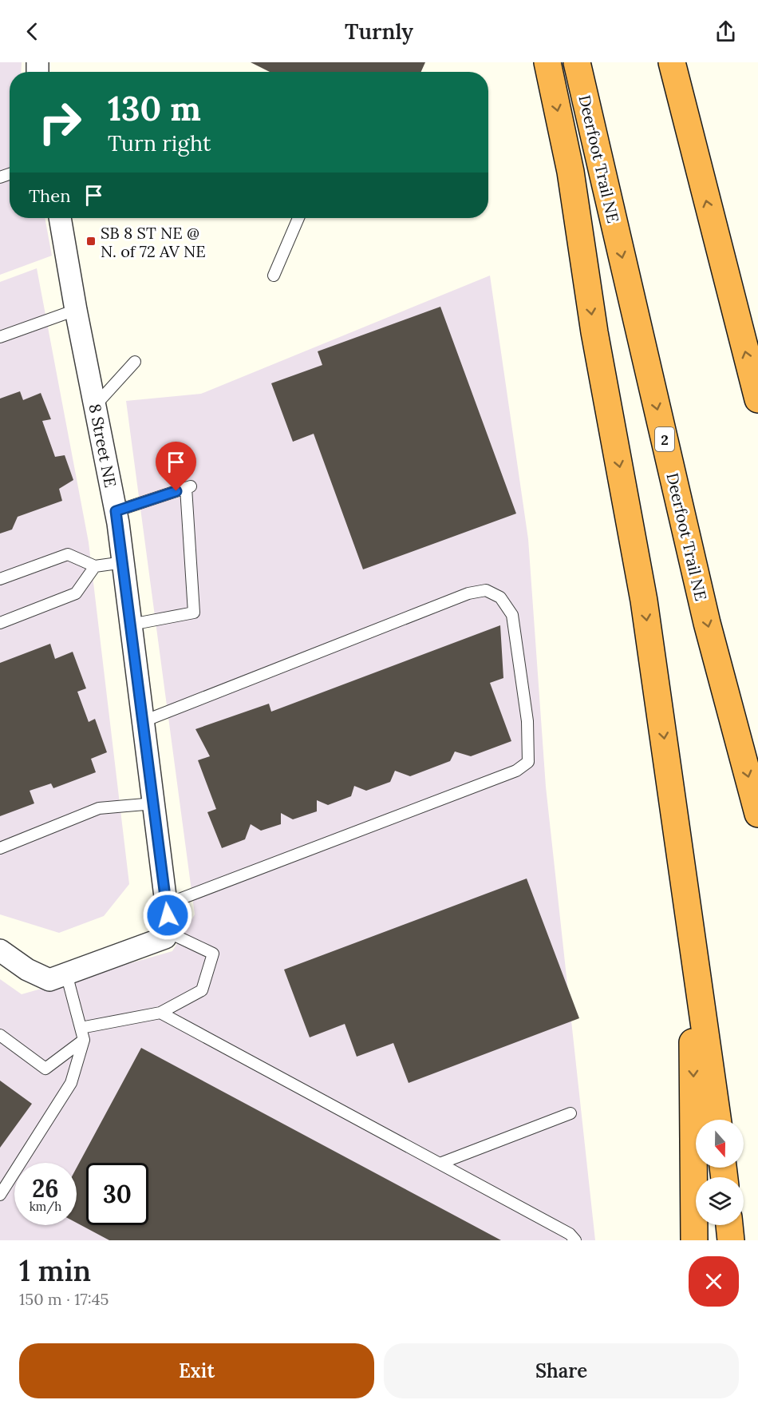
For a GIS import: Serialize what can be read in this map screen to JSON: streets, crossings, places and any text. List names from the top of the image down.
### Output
{
  "streets": {
    "highway": ["Deerfoot Trail NE", "2"],
    "street": ["8 Street NE"]
  },
  "places": {
    "transit": ["SB 8 ST NE @ N. of 72 AV NE"]
  },
  "north": "bottom",
  "page": {
    "header": "Turnly",
    "turn": ["130 m", "Turn right"],
    "then": "Then",
    "speed": "26 km/h",
    "limit": "30",
    "heading": ["1 min", "150 m · 17:45"],
    "buttons": ["Exit", "Share"]
  }
}
